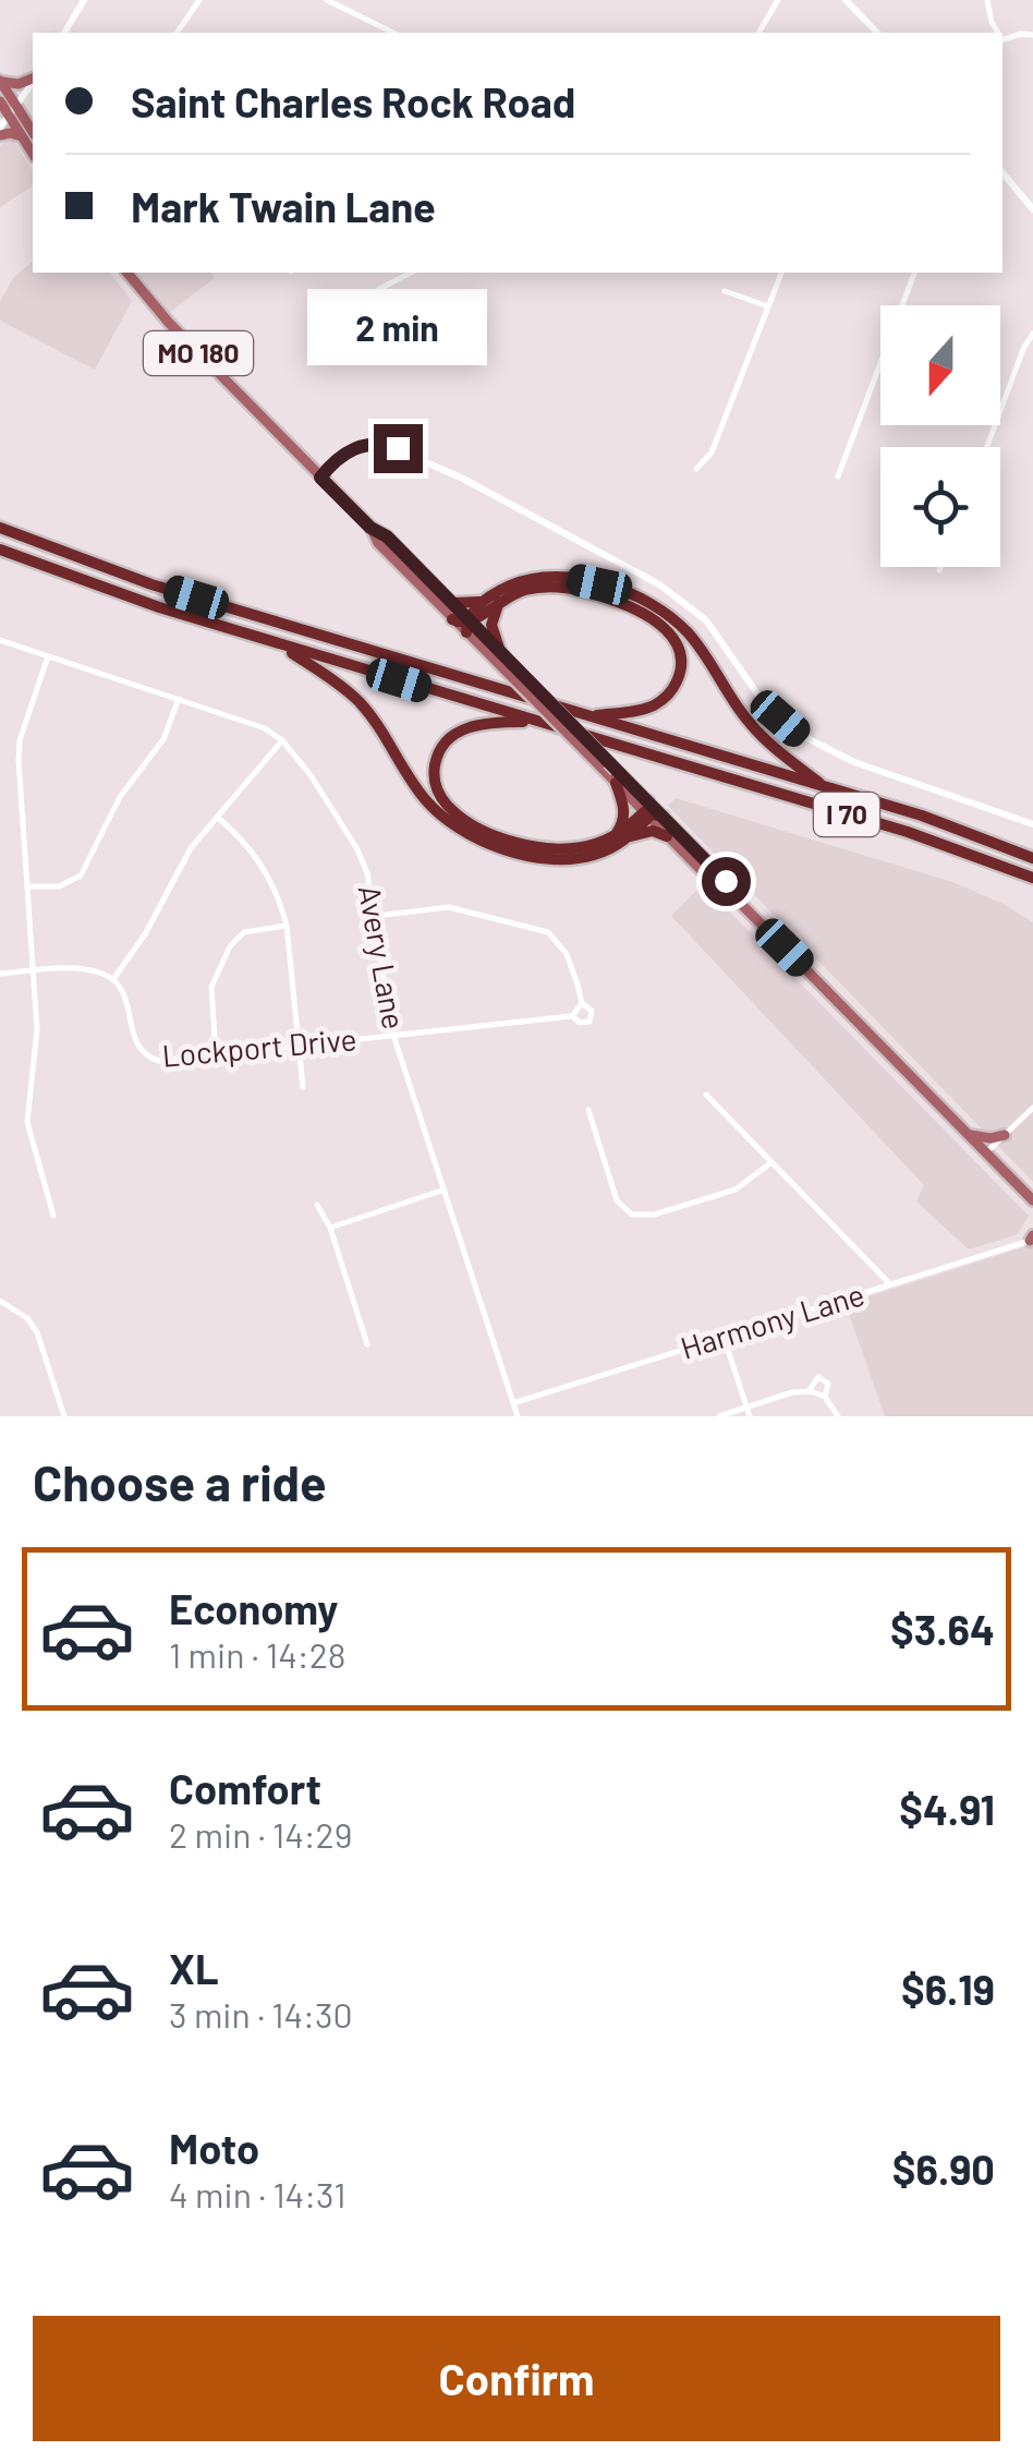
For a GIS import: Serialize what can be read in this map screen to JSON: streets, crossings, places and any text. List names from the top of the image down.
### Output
{
  "streets": {
    "highway": ["I 70"],
    "main road": ["MO 180"],
    "street": ["Avery Lane", "Lockport Drive", "Harmony Lane"]
  },
  "crossings": [
    ["Avery Lane", "Lockport Drive"],
    ["Avery Lane", "Harmony Lane"]
  ],
  "north": "bottom",
  "page": {
    "banner": ["Saint Charles Rock Road", "Mark Twain Lane"],
    "bubble": "2 min",
    "heading": "Choose a ride",
    "list": [
      {
        "name": "Economy",
        "note": "1 min · 14:28",
        "value": "$3.64"
      },
      {
        "name": "Comfort",
        "note": "2 min · 14:29",
        "value": "$4.91"
      },
      {
        "name": "XL",
        "note": "3 min · 14:30",
        "value": "$6.19"
      },
      {
        "name": "Moto",
        "note": "4 min · 14:31",
        "value": "$6.90"
      }
    ],
    "buttons": "Confirm"
  }
}
